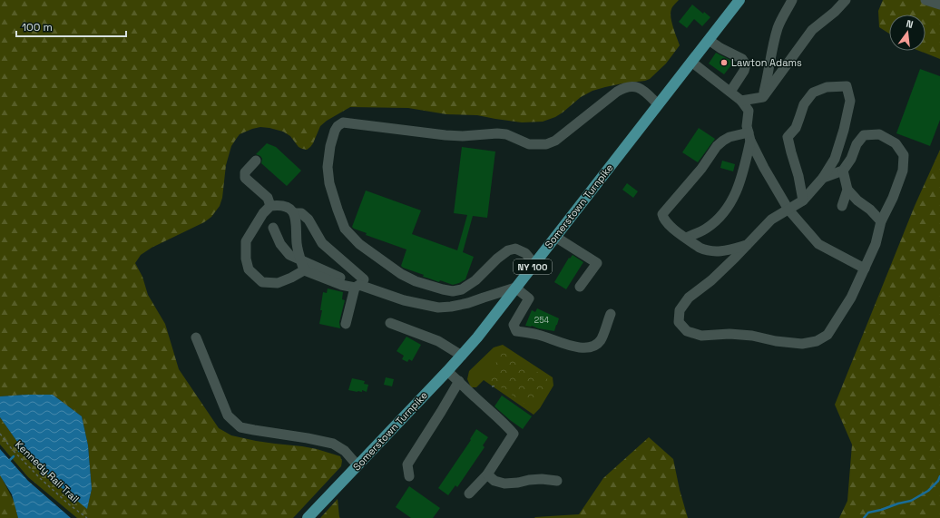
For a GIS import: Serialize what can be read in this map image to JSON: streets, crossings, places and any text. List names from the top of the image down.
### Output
{
  "streets": {
    "main road": ["Somerstown Turnpike", "NY 100"],
    "path": ["Kennedy Rail Trail"]
  },
  "places": ["Lawton Adams"],
  "house_numbers": ["254"],
  "scale_bar": "100 m",
  "north": "top"
}
